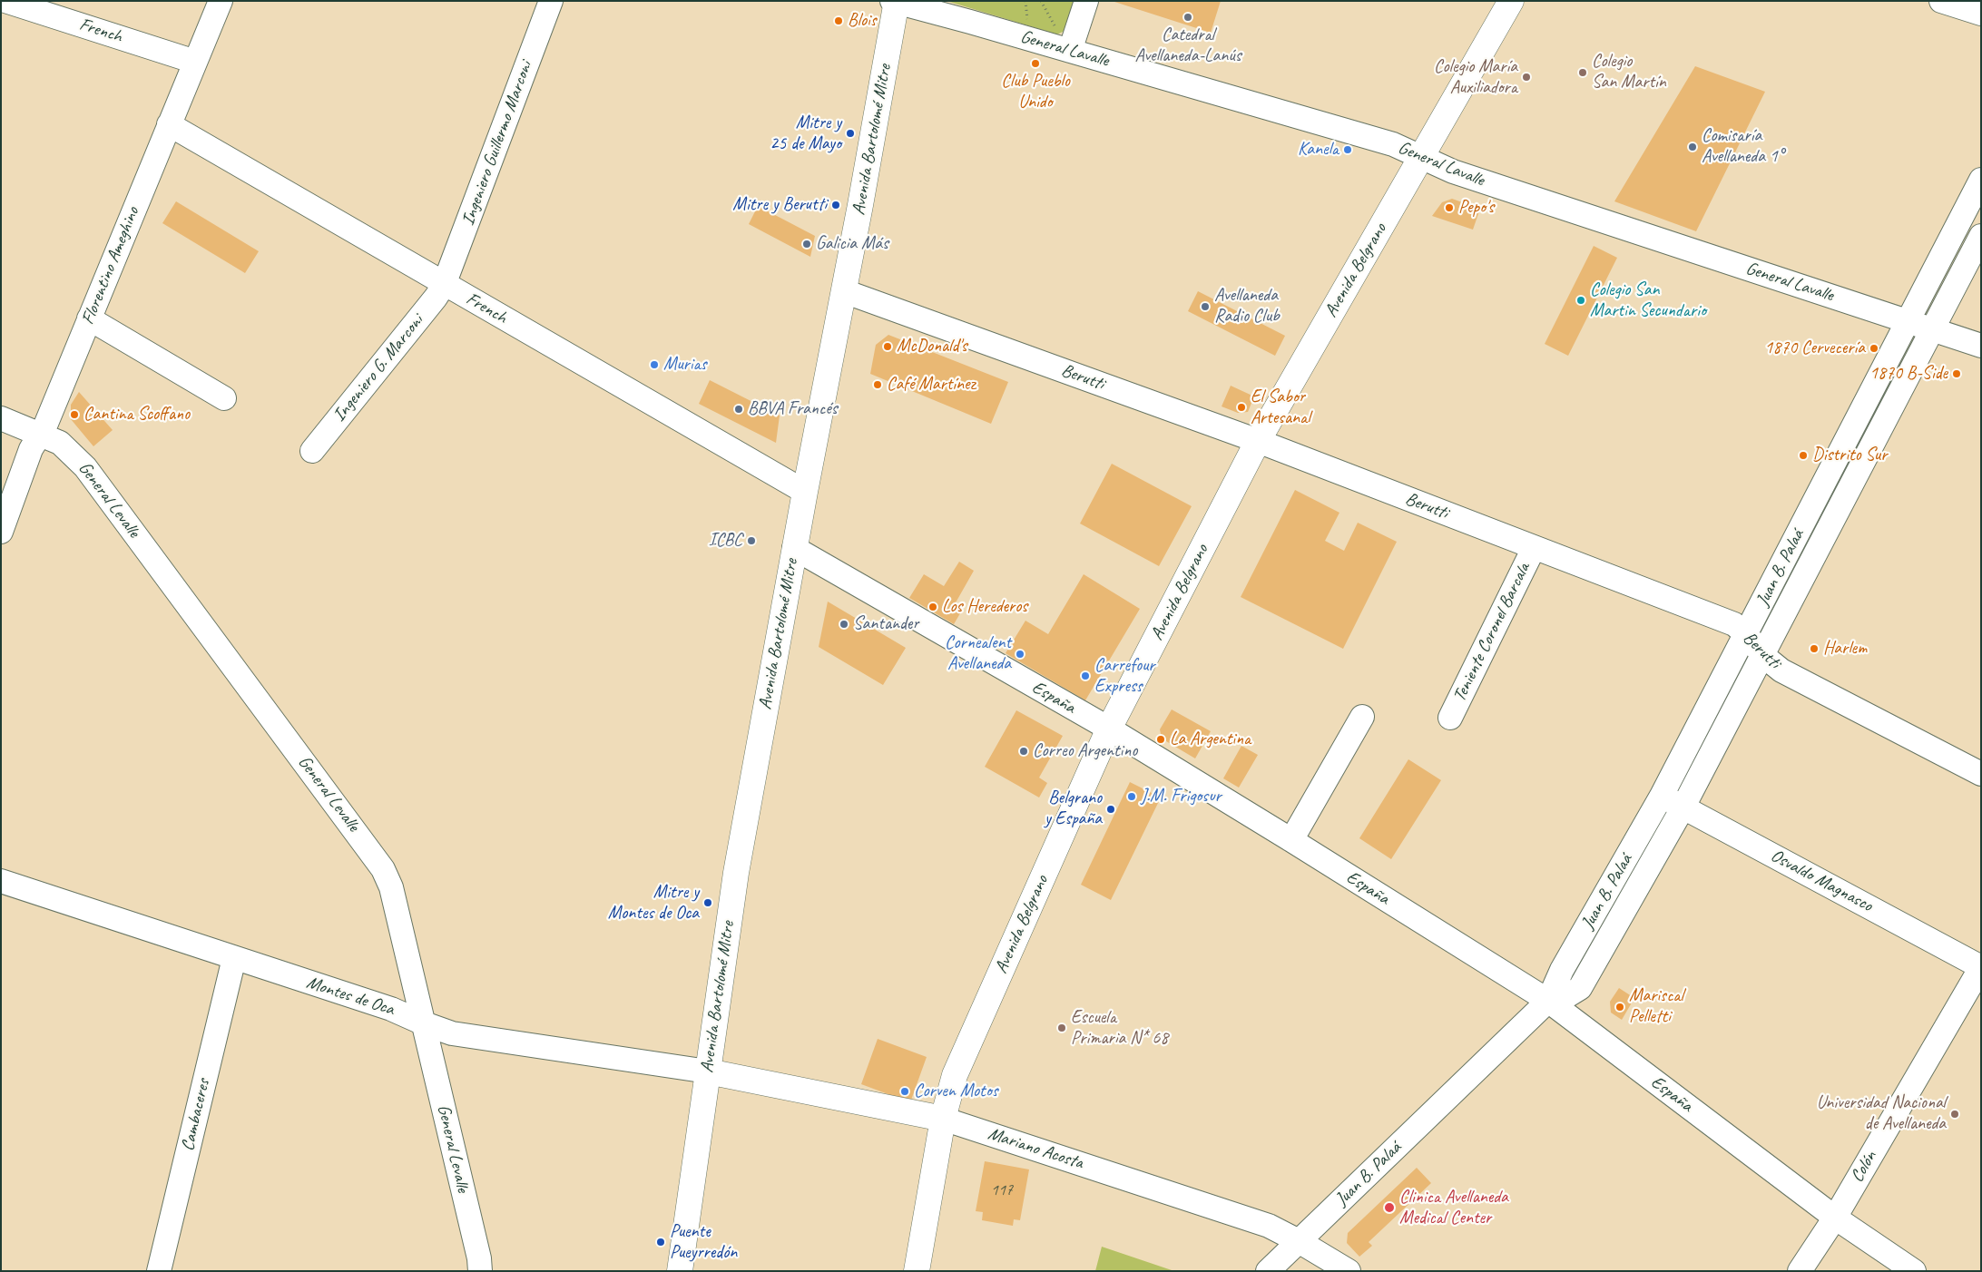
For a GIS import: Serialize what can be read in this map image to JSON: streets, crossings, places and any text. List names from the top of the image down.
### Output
{
  "streets": {
    "main road": ["Avenida Bartolomé Mitre", "Avenida Belgrano", "Mariano Acosta"],
    "street": [
      "French",
      "General Lavalle",
      "Ingeniero Guillermo Marconi",
      "Florentino Ameghino",
      "Ingeniero G. Marconi",
      "Berutti",
      "General Levalle",
      "Juan B. Palaá",
      "Teniente Coronel Barcala",
      "España",
      "Osvaldo Magnasco",
      "Montes de Oca",
      "Cambaceres",
      "Colón"
    ]
  },
  "crossings": [
    ["French", "Avenida Bartolomé Mitre"],
    ["French", "Ingeniero Guillermo Marconi"],
    ["French", "Florentino Ameghino"],
    ["French", "Ingeniero G. Marconi"],
    ["General Lavalle", "Avenida Bartolomé Mitre"],
    ["General Lavalle", "Avenida Belgrano"],
    ["General Lavalle", "Juan B. Palaá"],
    ["Avenida Bartolomé Mitre", "Berutti"],
    ["Avenida Bartolomé Mitre", "España"],
    ["Avenida Bartolomé Mitre", "Montes de Oca"],
    ["Avenida Bartolomé Mitre", "Mariano Acosta"],
    ["Ingeniero Guillermo Marconi", "Ingeniero G. Marconi"],
    ["Florentino Ameghino", "General Levalle"],
    ["Avenida Belgrano", "Berutti"],
    ["Avenida Belgrano", "España"],
    ["Avenida Belgrano", "Mariano Acosta"],
    ["Berutti", "Juan B. Palaá"],
    ["Berutti", "Teniente Coronel Barcala"],
    ["General Levalle", "Montes de Oca"],
    ["Juan B. Palaá", "España"],
    ["Juan B. Palaá", "Osvaldo Magnasco"],
    ["Juan B. Palaá", "Mariano Acosta"],
    ["España", "Colón"],
    ["Osvaldo Magnasco", "Colón"],
    ["Montes de Oca", "Cambaceres"],
    ["Montes de Oca", "Mariano Acosta"]
  ],
  "places": [
    "Catedral Avellaneda-Lanús",
    "Blois",
    "Club Pueblo Unido",
    "Colegio San Martín",
    "Colegio María Auxiliadora",
    "Mitre y 25 de Mayo",
    "Comisaría Avellaneda 1°",
    "Kanela",
    "Mitre y Berutti",
    "Pepo's",
    "Galicia Más",
    "Colegio San Martin Secundario",
    "Avellaneda Radio Club",
    "McDonald's",
    "1870 Cervecería",
    "Murias",
    "1870 B-Side",
    "Café Martínez",
    "El Sabor Artesanal",
    "BBVA Francés",
    "Cantina Scoffano",
    "Distrito Sur",
    "ICBC",
    "Los Herederos",
    "Santander",
    "Harlem",
    "Cornealent Avellaneda",
    "Carrefour Express",
    "La Argentina",
    "Correo Argentino",
    "J.M. Frigosur",
    "Belgrano y España",
    "Mitre y Montes de Oca",
    "Mariscal Pelletti",
    "Escuela Primaria N* 68",
    "Corven Motos",
    "Universidad Nacional de Avellaneda",
    "Clinica Avellaneda Medical Center",
    "Puente Pueyrredón"
  ],
  "house_numbers": ["117"]
}
